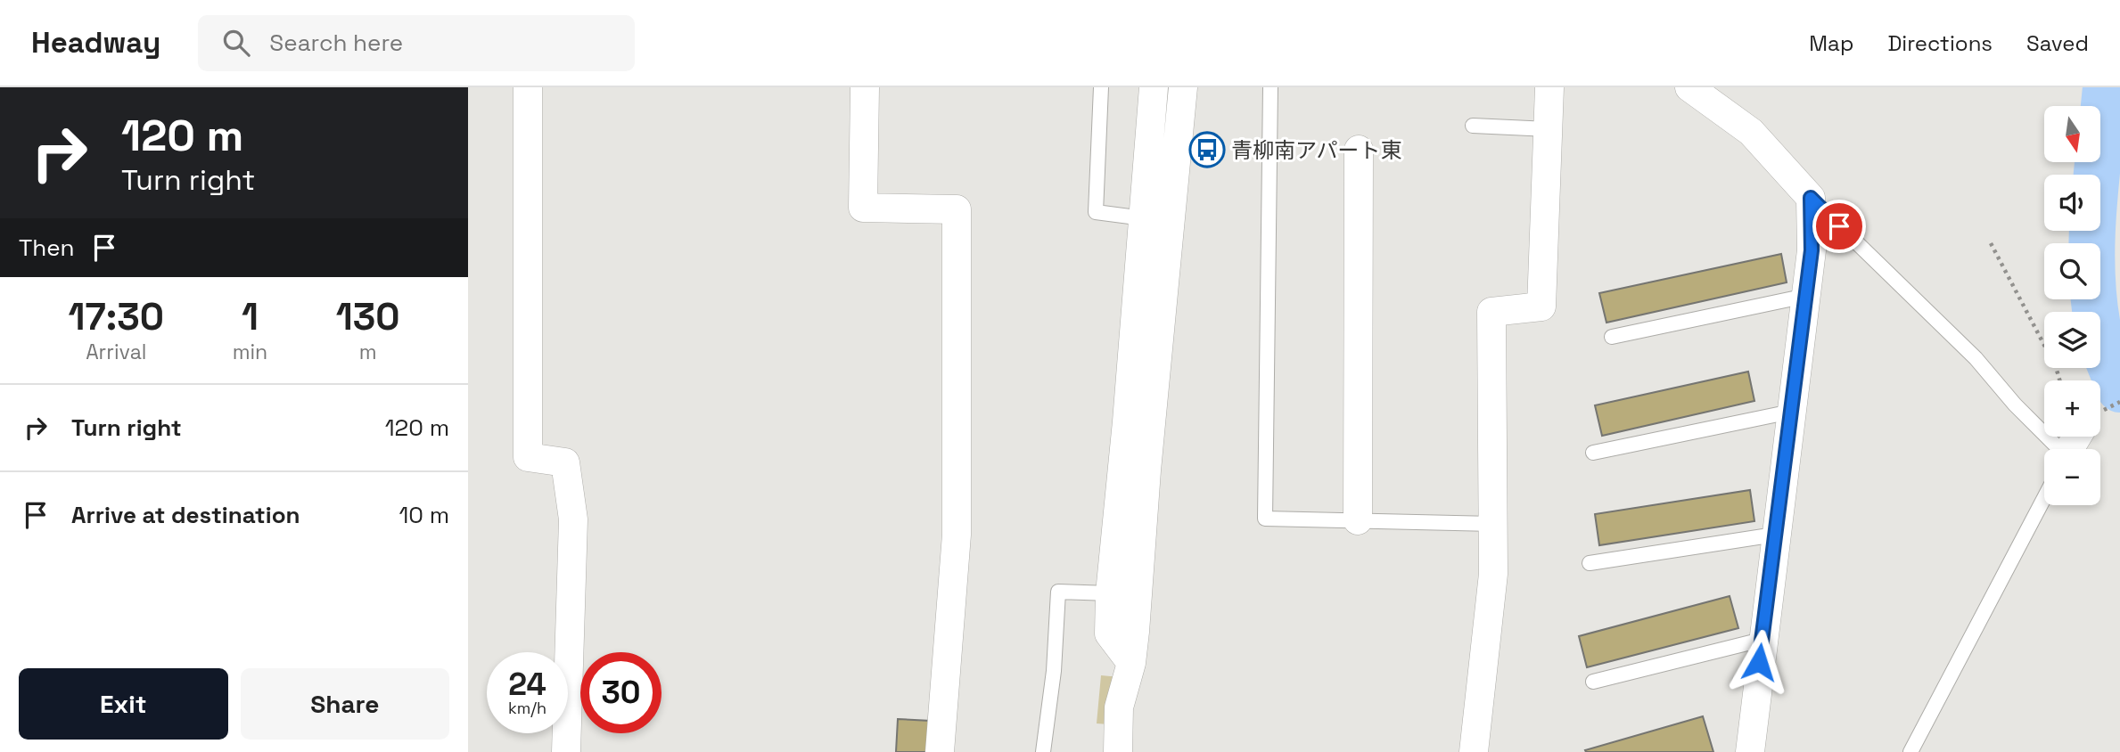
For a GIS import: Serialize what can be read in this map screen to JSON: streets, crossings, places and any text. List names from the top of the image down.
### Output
{
  "places": {
    "bus stop": ["青柳南アパート東"]
  },
  "north": "bottom",
  "page": {
    "header": "Headway",
    "search": "Search here",
    "nav": ["Map", "Directions", "Saved"],
    "turn": ["120 m", "Turn right"],
    "map_buttons": ["+", "−"],
    "then": "Then",
    "eta": [
      "17:30",
      "Arrival",
      "1",
      "min",
      "130",
      "m"
    ],
    "list": [
      {
        "name": "Turn right",
        "value": "120 m"
      },
      {
        "name": "Arrive at destination",
        "value": "10 m"
      }
    ],
    "speed": "24 km/h",
    "limit": "30",
    "buttons": ["Exit", "Share"]
  }
}
